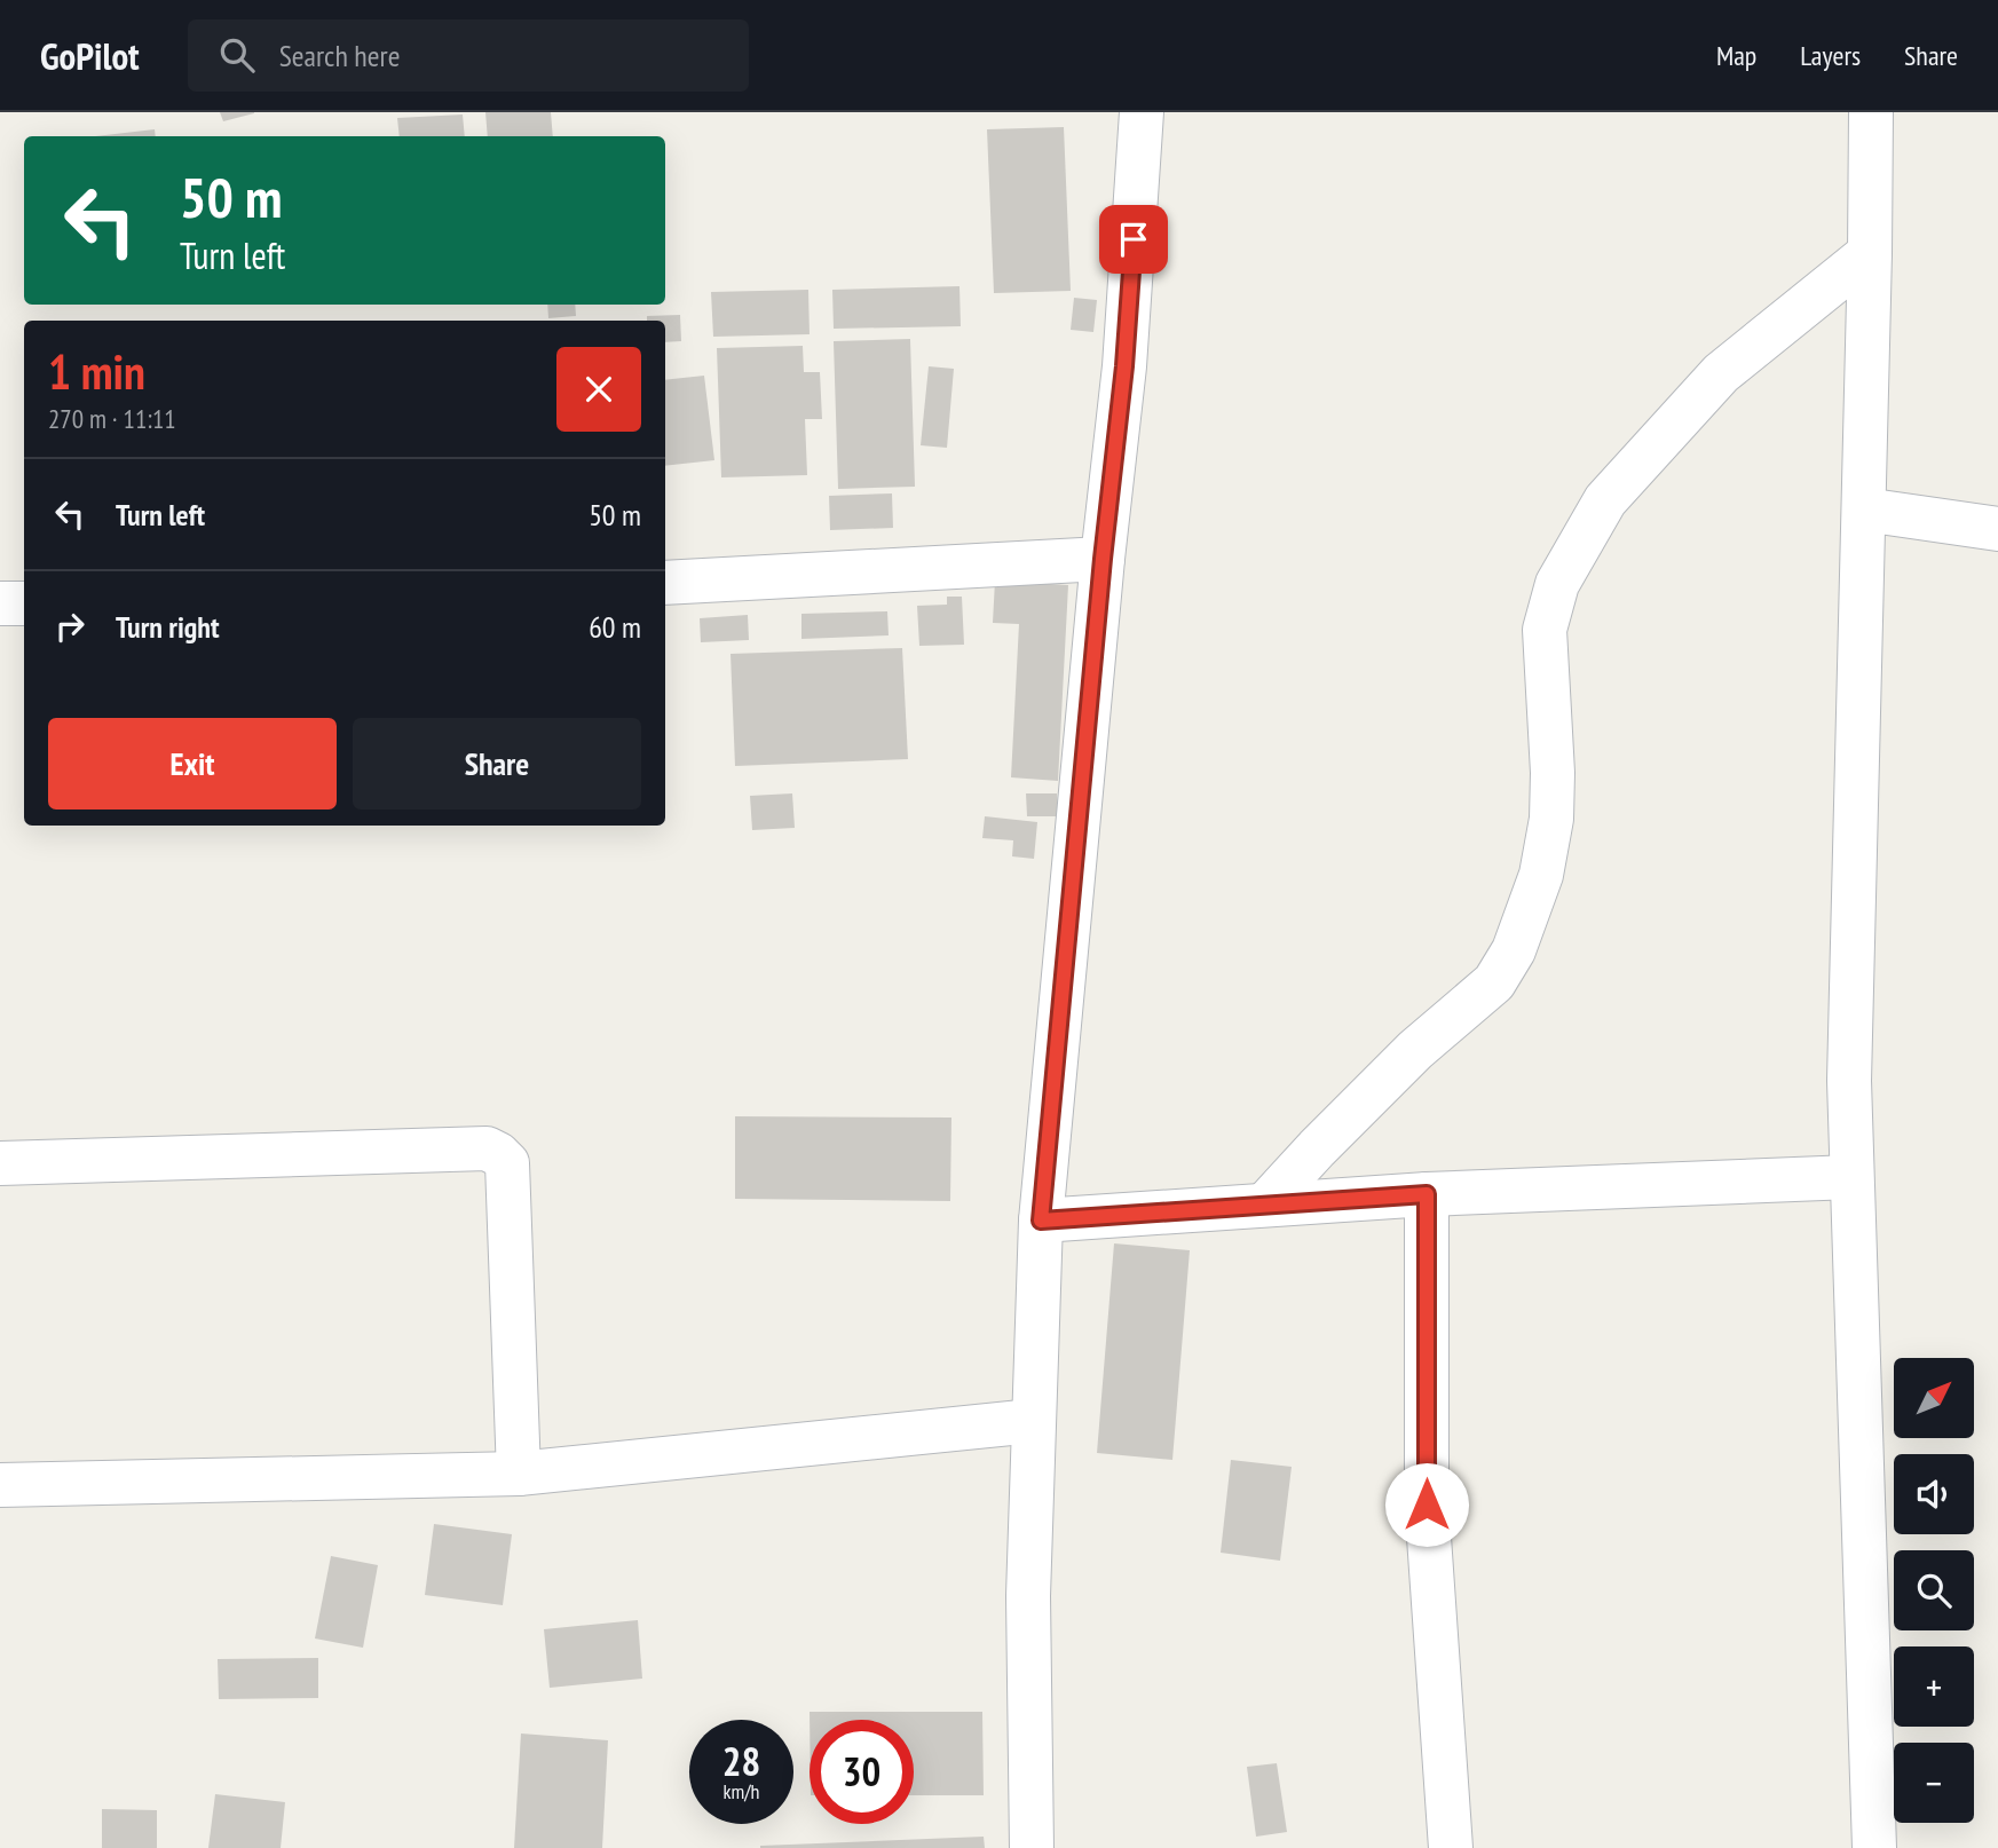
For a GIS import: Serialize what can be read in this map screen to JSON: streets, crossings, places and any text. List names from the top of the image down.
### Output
{
  "north": "top right",
  "page": {
    "header": "GoPilot",
    "search": "Search here",
    "nav": ["Map", "Layers", "Share"],
    "turn": ["50 m", "Turn left"],
    "heading": ["1 min", "270 m · 11:11"],
    "list": [
      {
        "name": "Turn left",
        "value": "50 m"
      },
      {
        "name": "Turn right",
        "value": "60 m"
      }
    ],
    "buttons": ["Exit", "Share"],
    "map_buttons": ["+", "−"],
    "speed": "28 km/h",
    "limit": "30"
  }
}
